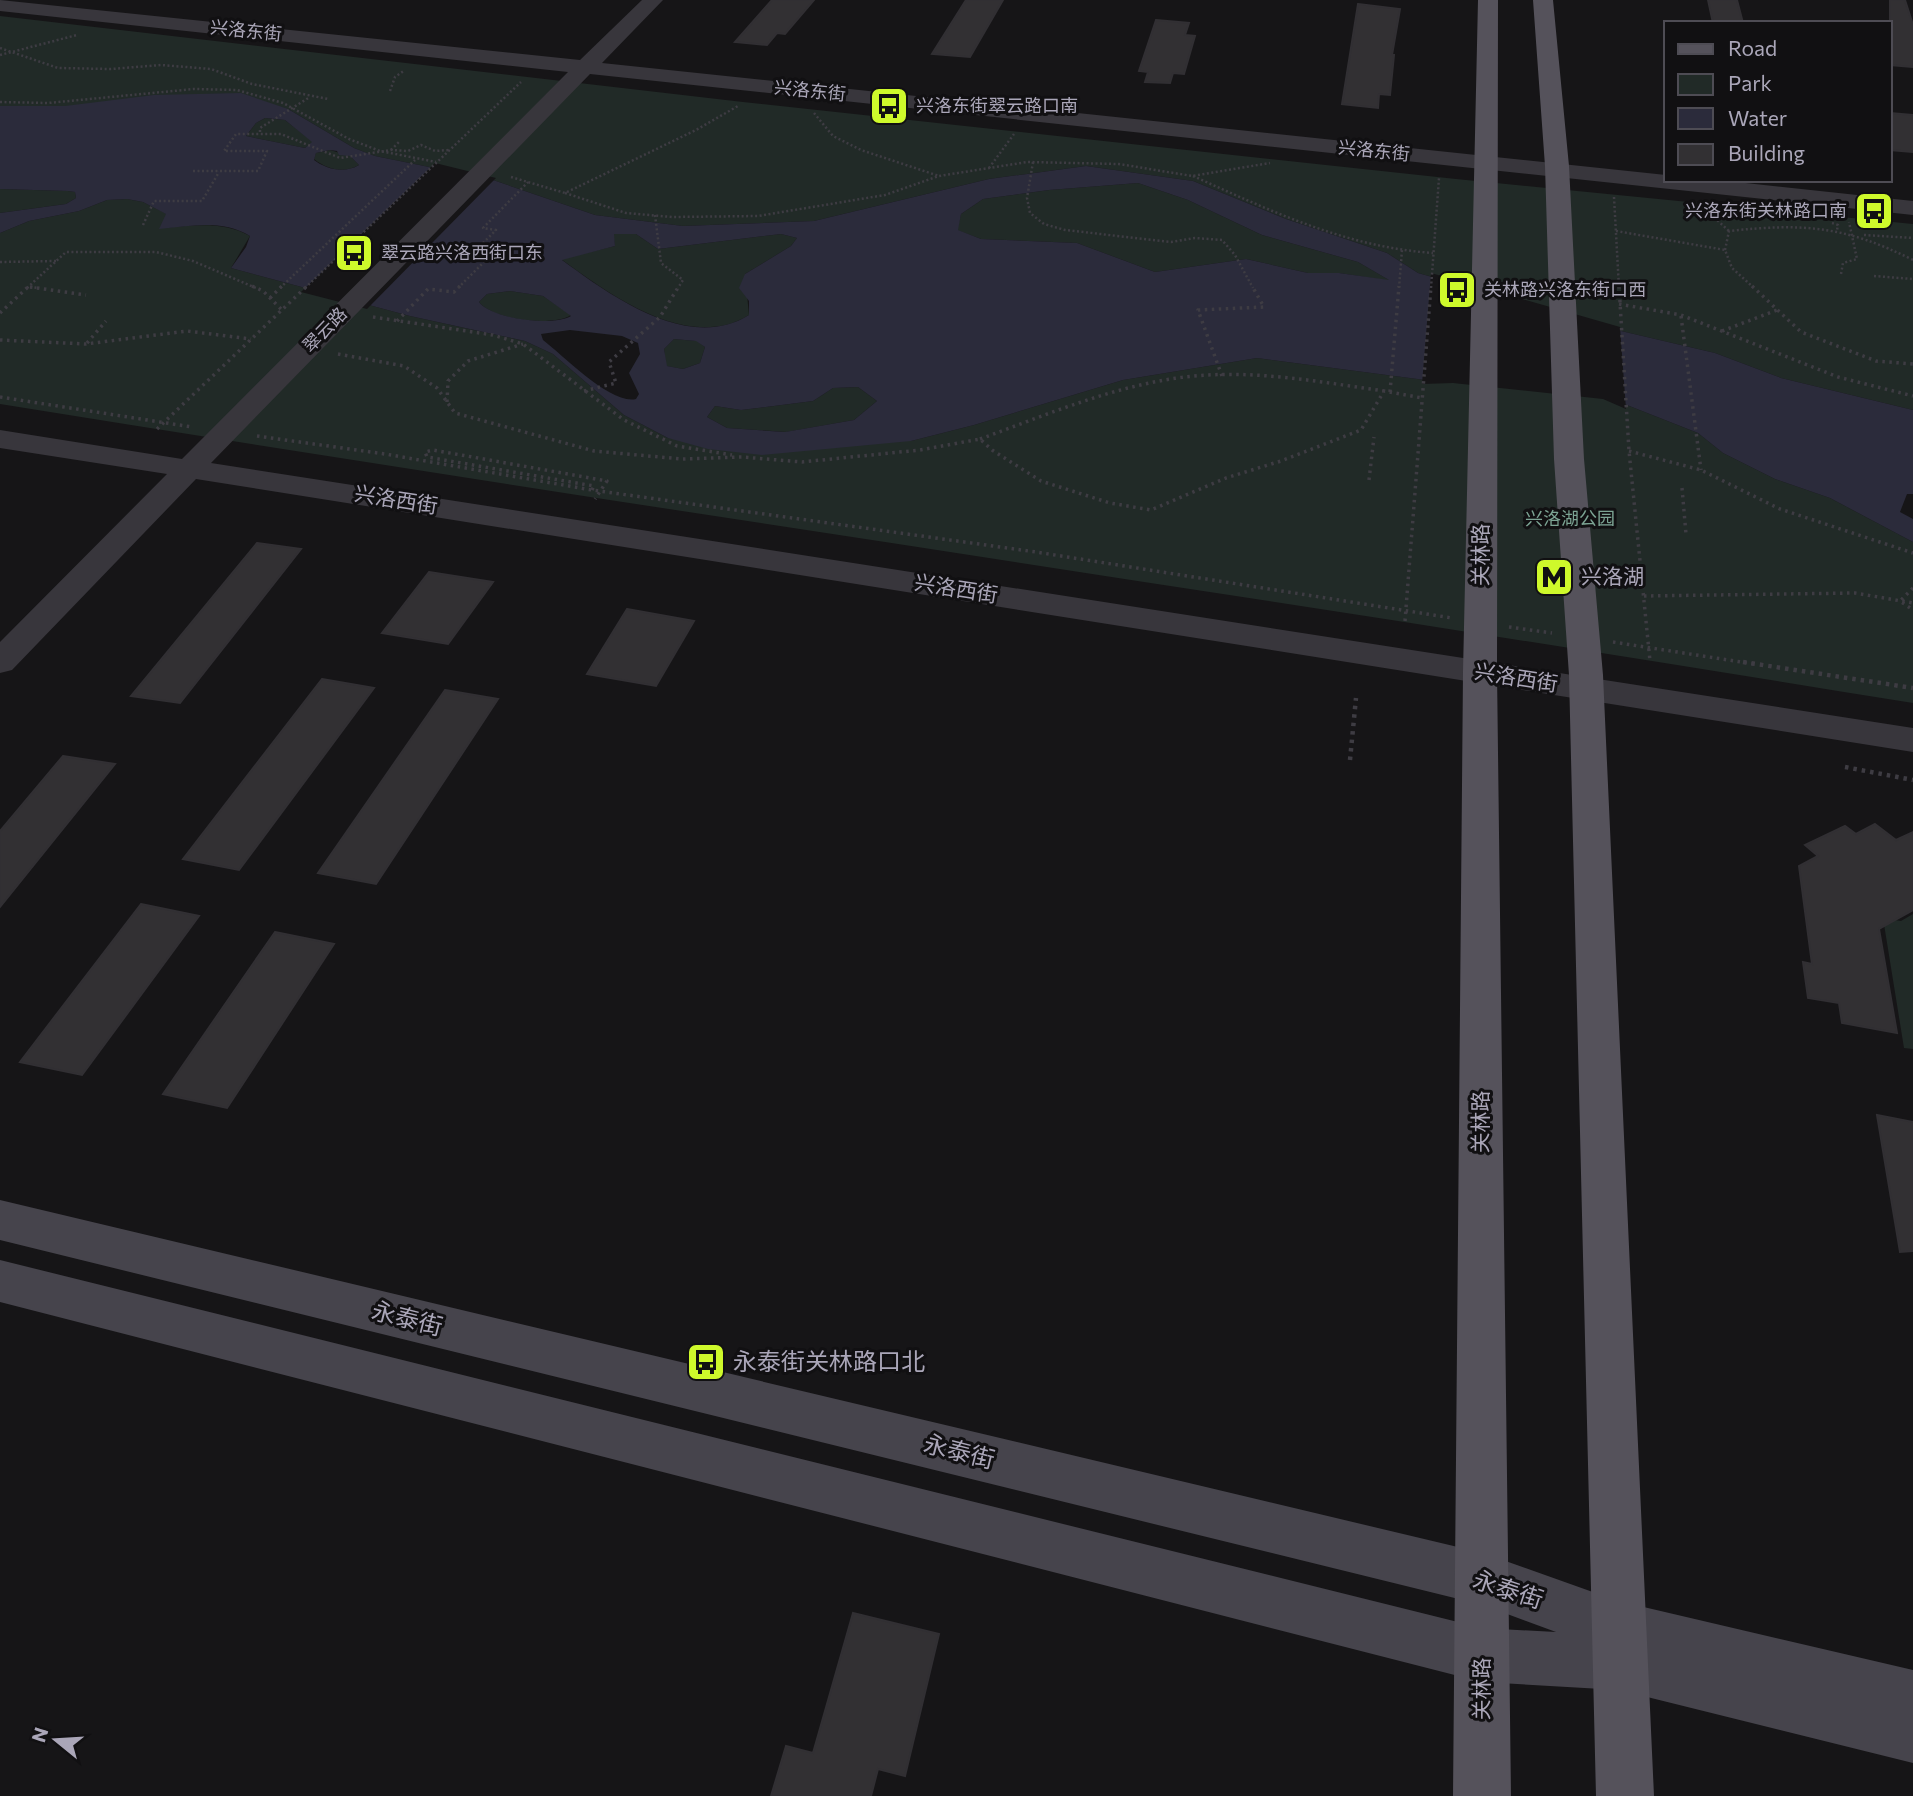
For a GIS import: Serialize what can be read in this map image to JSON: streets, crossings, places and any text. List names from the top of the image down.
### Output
{
  "streets": {
    "main road": ["关林路", "永泰街"],
    "street": ["兴洛东街", "翠云路", "兴洛西街"]
  },
  "crossings": [
    ["兴洛东街", "翠云路"],
    ["兴洛东街", "关林路"],
    ["翠云路", "兴洛西街"],
    ["兴洛西街", "关林路"],
    ["关林路", "永泰街"]
  ],
  "parks": ["兴洛湖公园"],
  "places": {
    "bus stop": [
      "兴洛东街翠云路口南",
      "兴洛东街关林路口南",
      "翠云路兴洛西街口东",
      "关林路兴洛东街口西",
      "永泰街关林路口北"
    ],
    "metro station": ["兴洛湖"]
  },
  "legend": [
    "Road",
    "Park",
    "Water",
    "Building"
  ],
  "north": "left"
}
